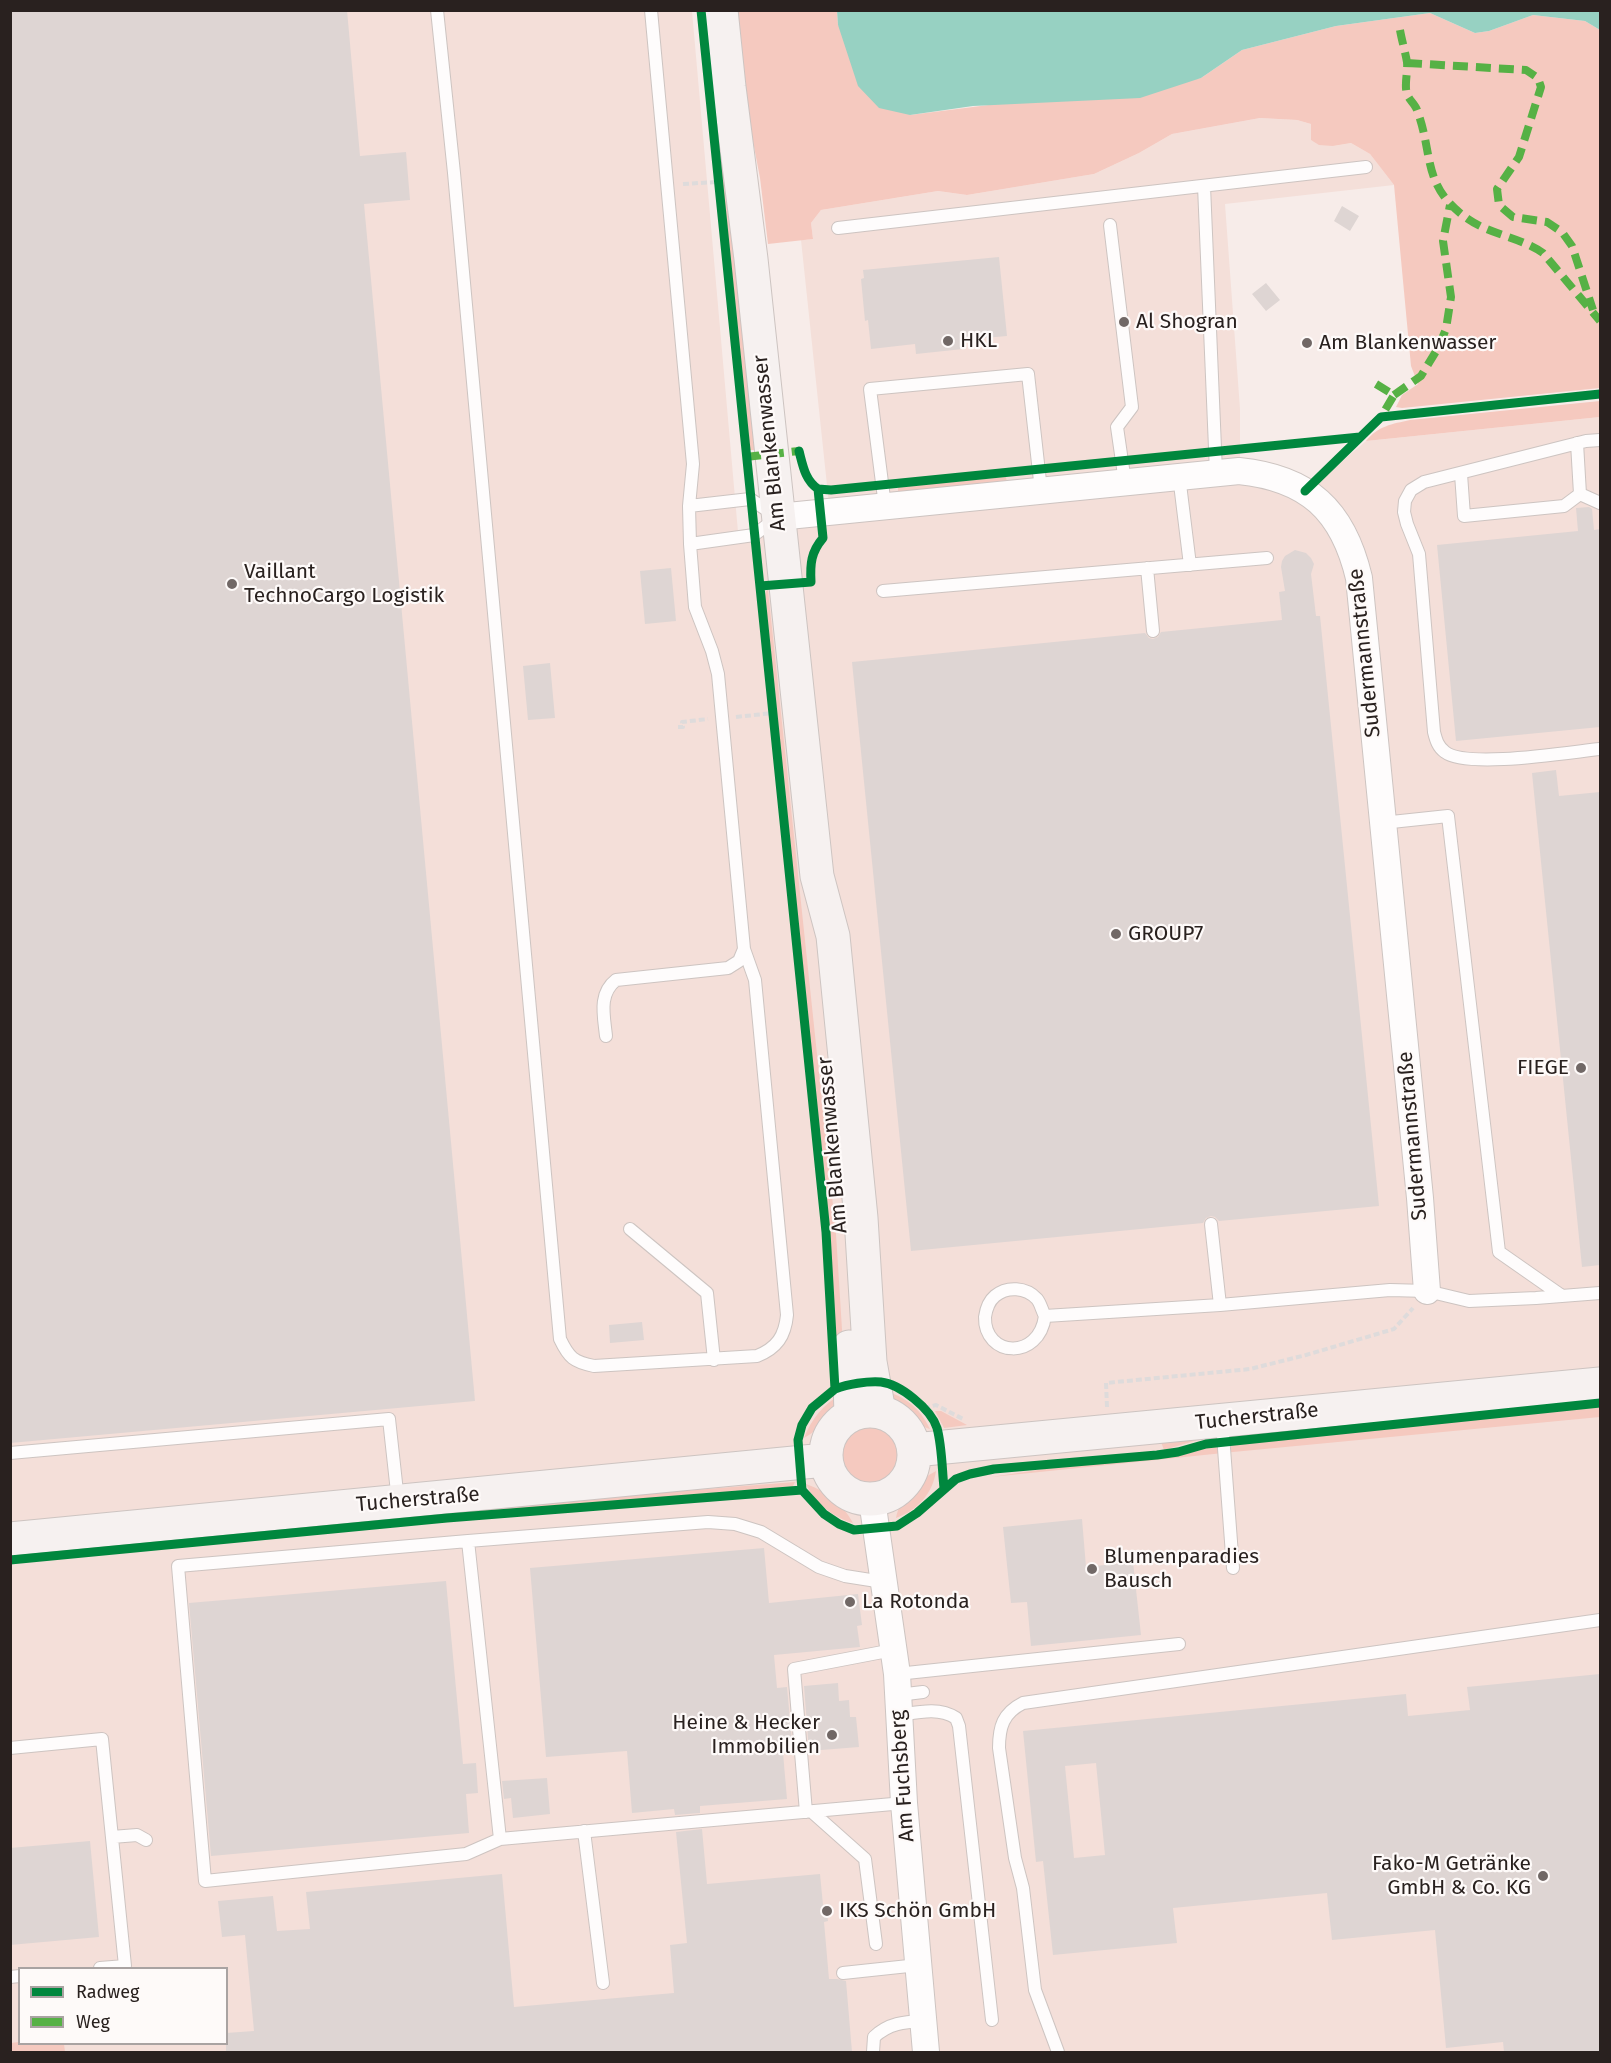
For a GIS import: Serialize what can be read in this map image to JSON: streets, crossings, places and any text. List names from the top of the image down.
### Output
{
  "streets": {
    "main road": ["Am Blankenwasser", "Tucherstraße"],
    "street": ["Sudermannstraße", "Am Fuchsberg"]
  },
  "crossings": [
    ["Am Blankenwasser", "Sudermannstraße"],
    ["Am Blankenwasser", "Tucherstraße"],
    ["Am Blankenwasser", "Am Fuchsberg"],
    ["Tucherstraße", "Am Fuchsberg"]
  ],
  "places": [
    "Al Shogran",
    "HKL",
    "Am Blankenwasser",
    "Vaillant TechnoCargo Logistik",
    "GROUP7",
    "FIEGE",
    "Blumenparadies Bausch",
    "La Rotonda",
    "Heine & Hecker Immobilien",
    "Fako-M Getränke GmbH & Co. KG",
    "IKS Schön GmbH"
  ],
  "legend": ["Radweg", "Weg"]
}
